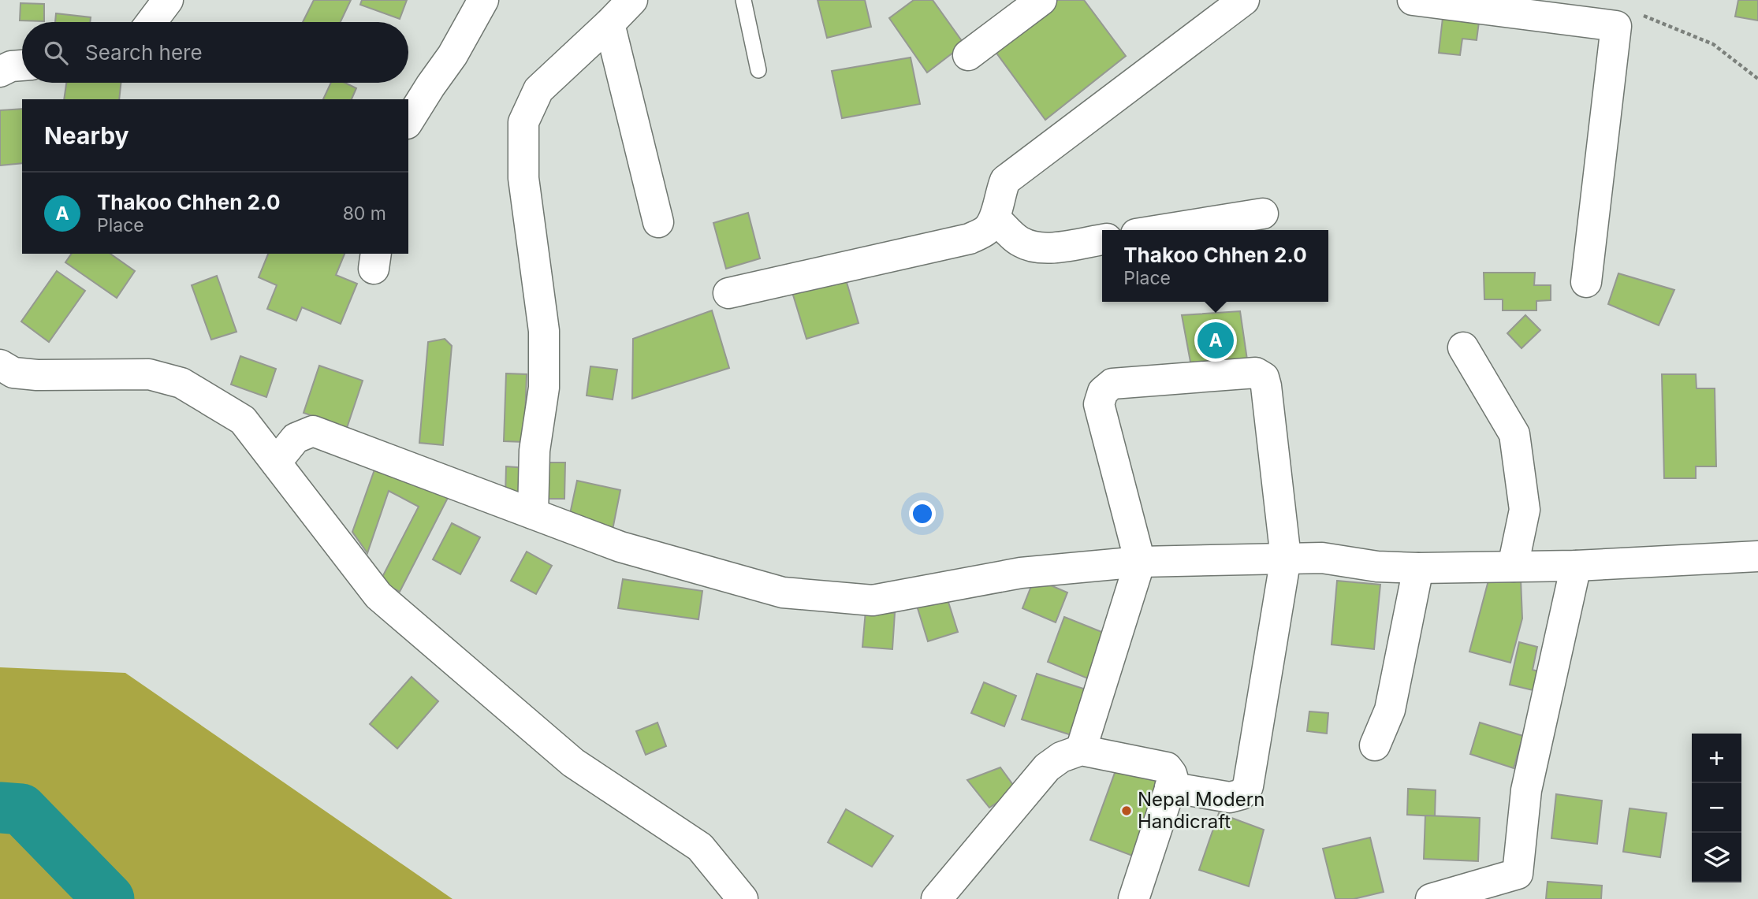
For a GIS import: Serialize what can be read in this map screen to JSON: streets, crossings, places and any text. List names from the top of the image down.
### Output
{
  "places": ["Nepal Modern Handicraft"],
  "page": {
    "search": "Search here",
    "heading": "Nearby",
    "list": [
      {
        "mark": "A",
        "name": "Thakoo Chhen 2.0",
        "note": "Place",
        "value": "80 m"
      }
    ],
    "popup": ["Thakoo Chhen 2.0", "Place"],
    "pins": "A",
    "map_buttons": ["+", "−"]
  }
}
